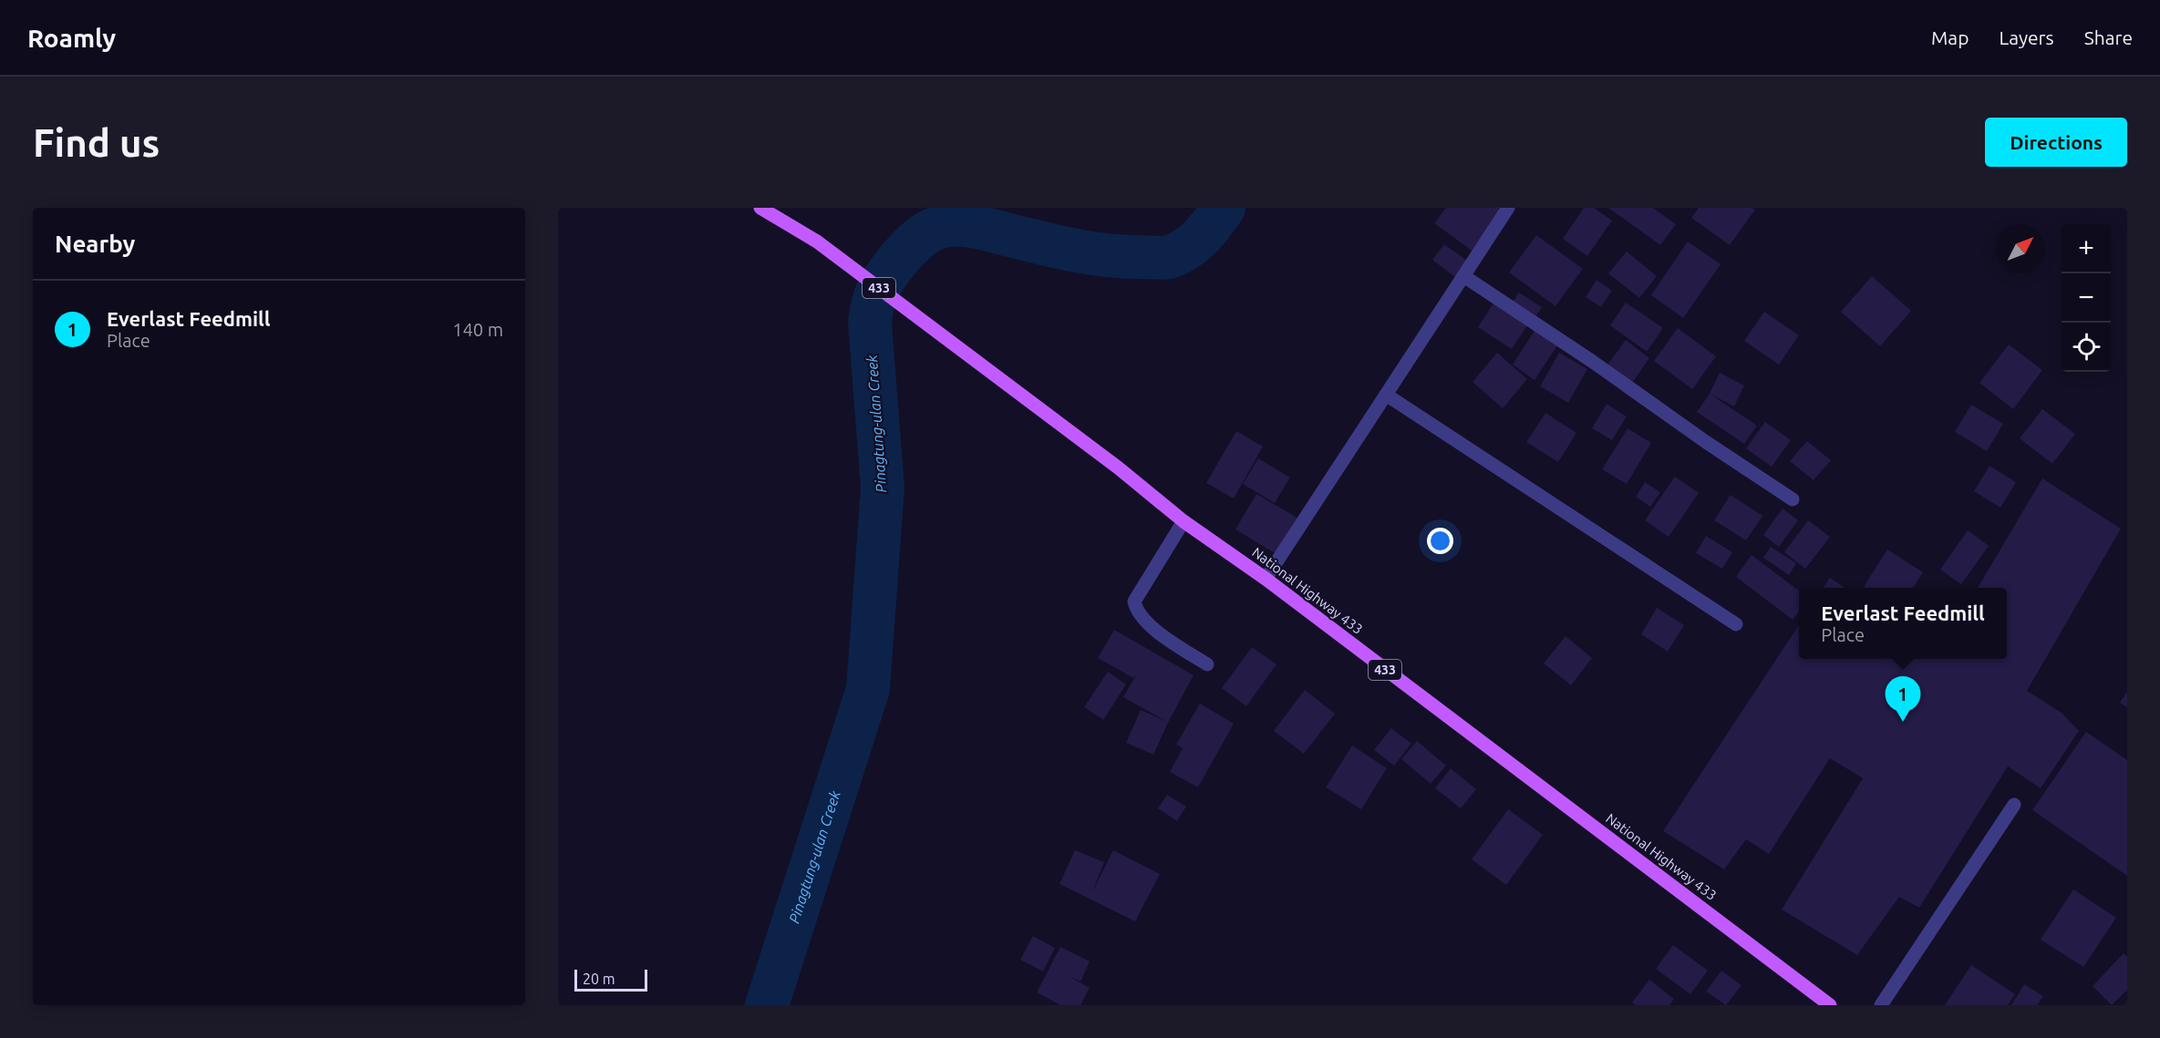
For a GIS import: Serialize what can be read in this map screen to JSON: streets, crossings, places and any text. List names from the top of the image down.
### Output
{
  "streets": {
    "main road": ["433", "National Highway 433"]
  },
  "water": ["Pinagtung-ulan Creek"],
  "scale_bar": "20 m",
  "north": "top right",
  "page": {
    "header": "Roamly",
    "nav": ["Map", "Layers", "Share"],
    "buttons": "Directions",
    "title": "Find us",
    "heading": "Nearby",
    "map_buttons": ["+", "−"],
    "list": [
      {
        "mark": "1",
        "name": "Everlast Feedmill",
        "note": "Place",
        "value": "140 m"
      }
    ],
    "popup": ["Everlast Feedmill", "Place"],
    "pins": "1",
    "scale": "20 m"
  }
}
